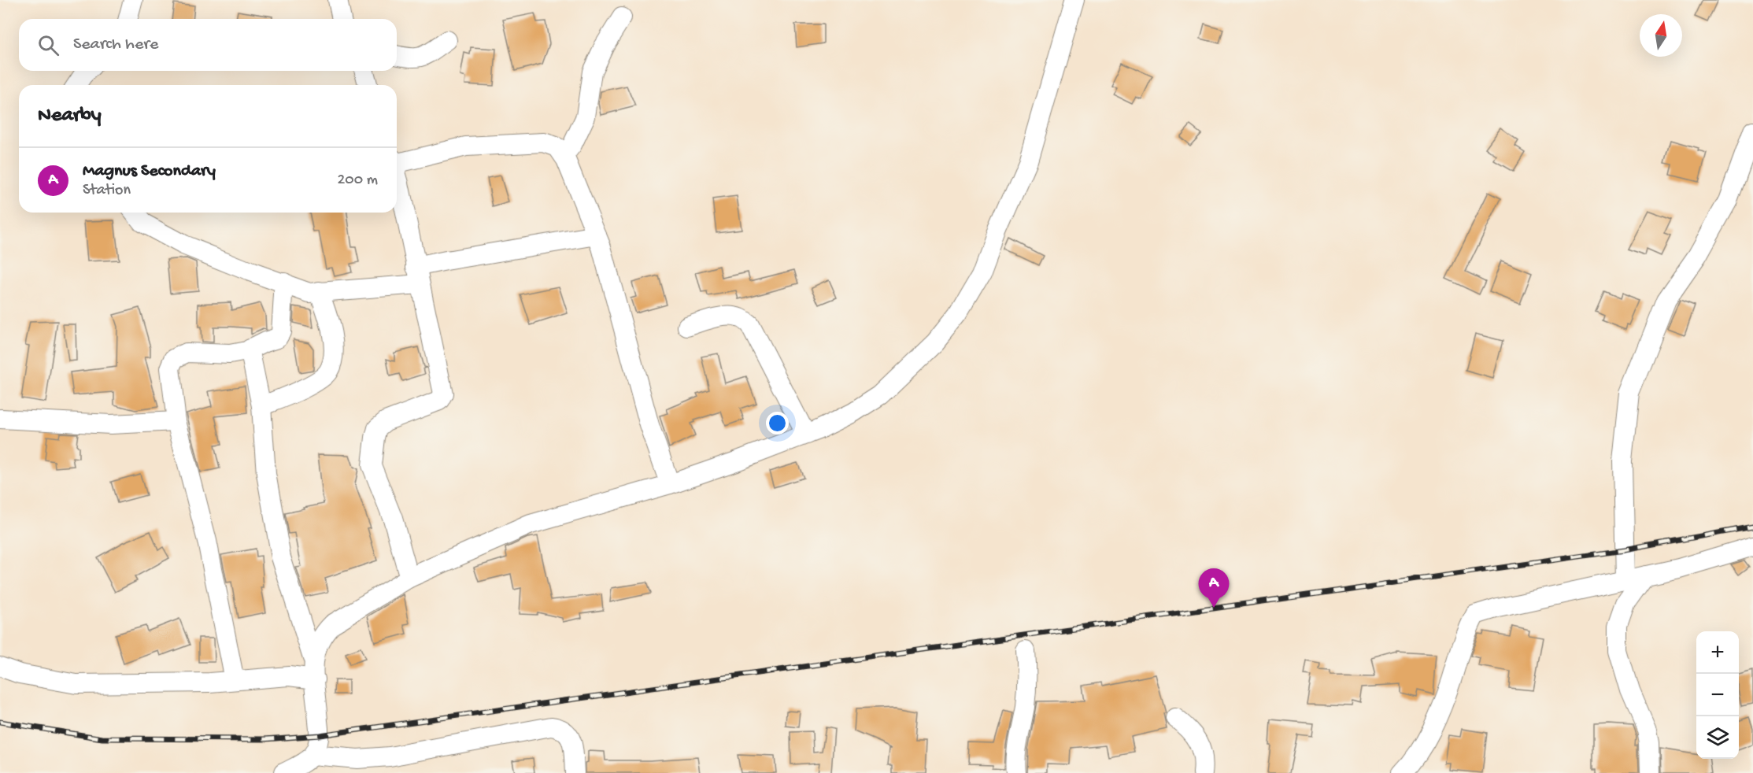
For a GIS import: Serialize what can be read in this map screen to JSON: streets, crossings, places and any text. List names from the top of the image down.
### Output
{
  "north": "top",
  "page": {
    "search": "Search here",
    "heading": "Nearby",
    "list": [
      {
        "mark": "A",
        "name": "Magnus Secondary",
        "note": "Station",
        "value": "200 m"
      }
    ],
    "pins": "A",
    "map_buttons": ["+", "−"]
  }
}
